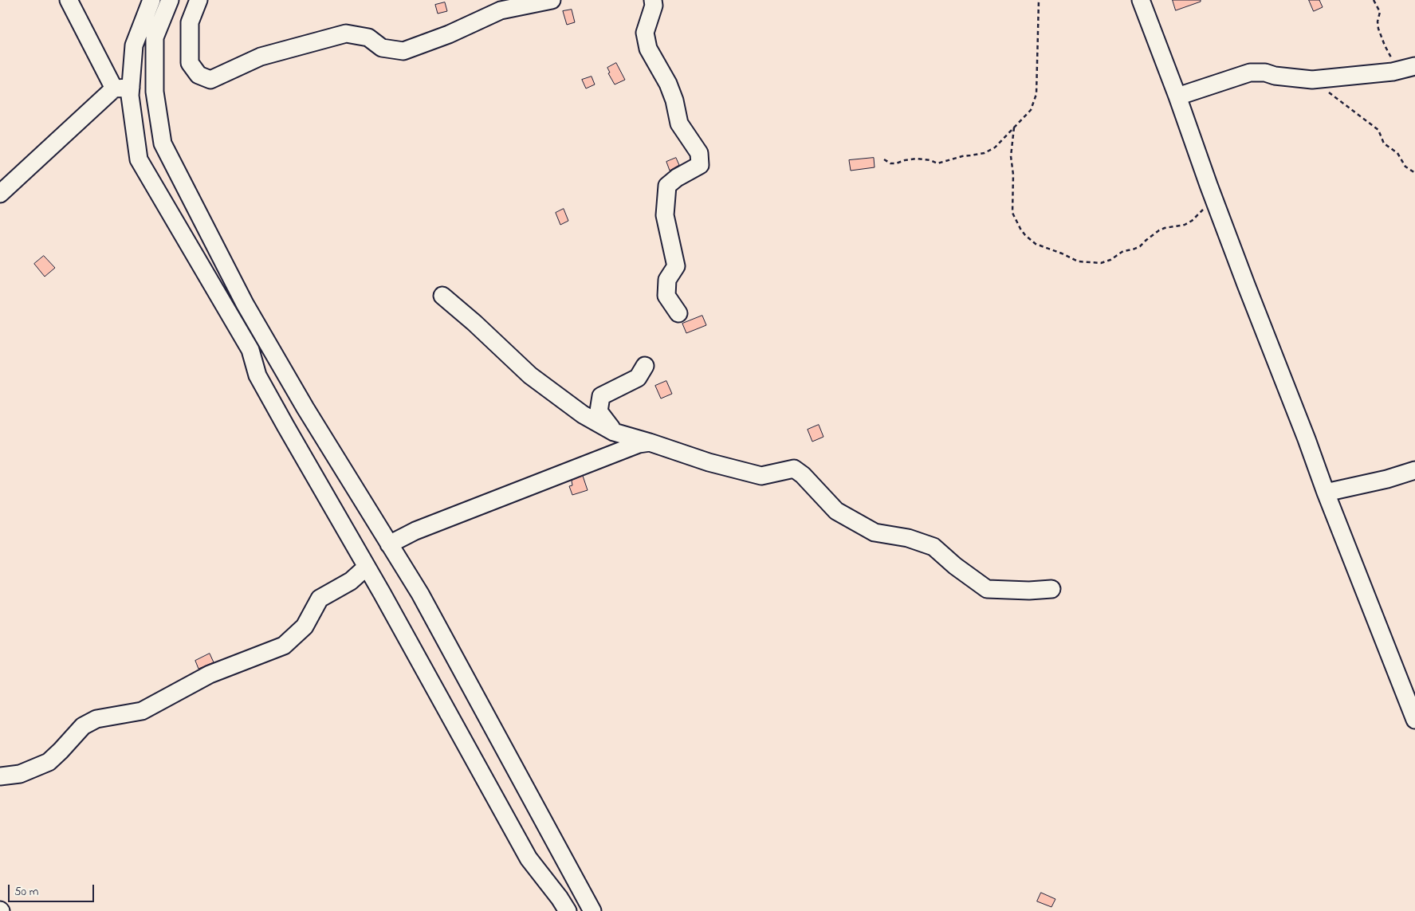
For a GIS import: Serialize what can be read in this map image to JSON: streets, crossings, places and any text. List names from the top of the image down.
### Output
{
  "scale_bar": "50 m"
}
